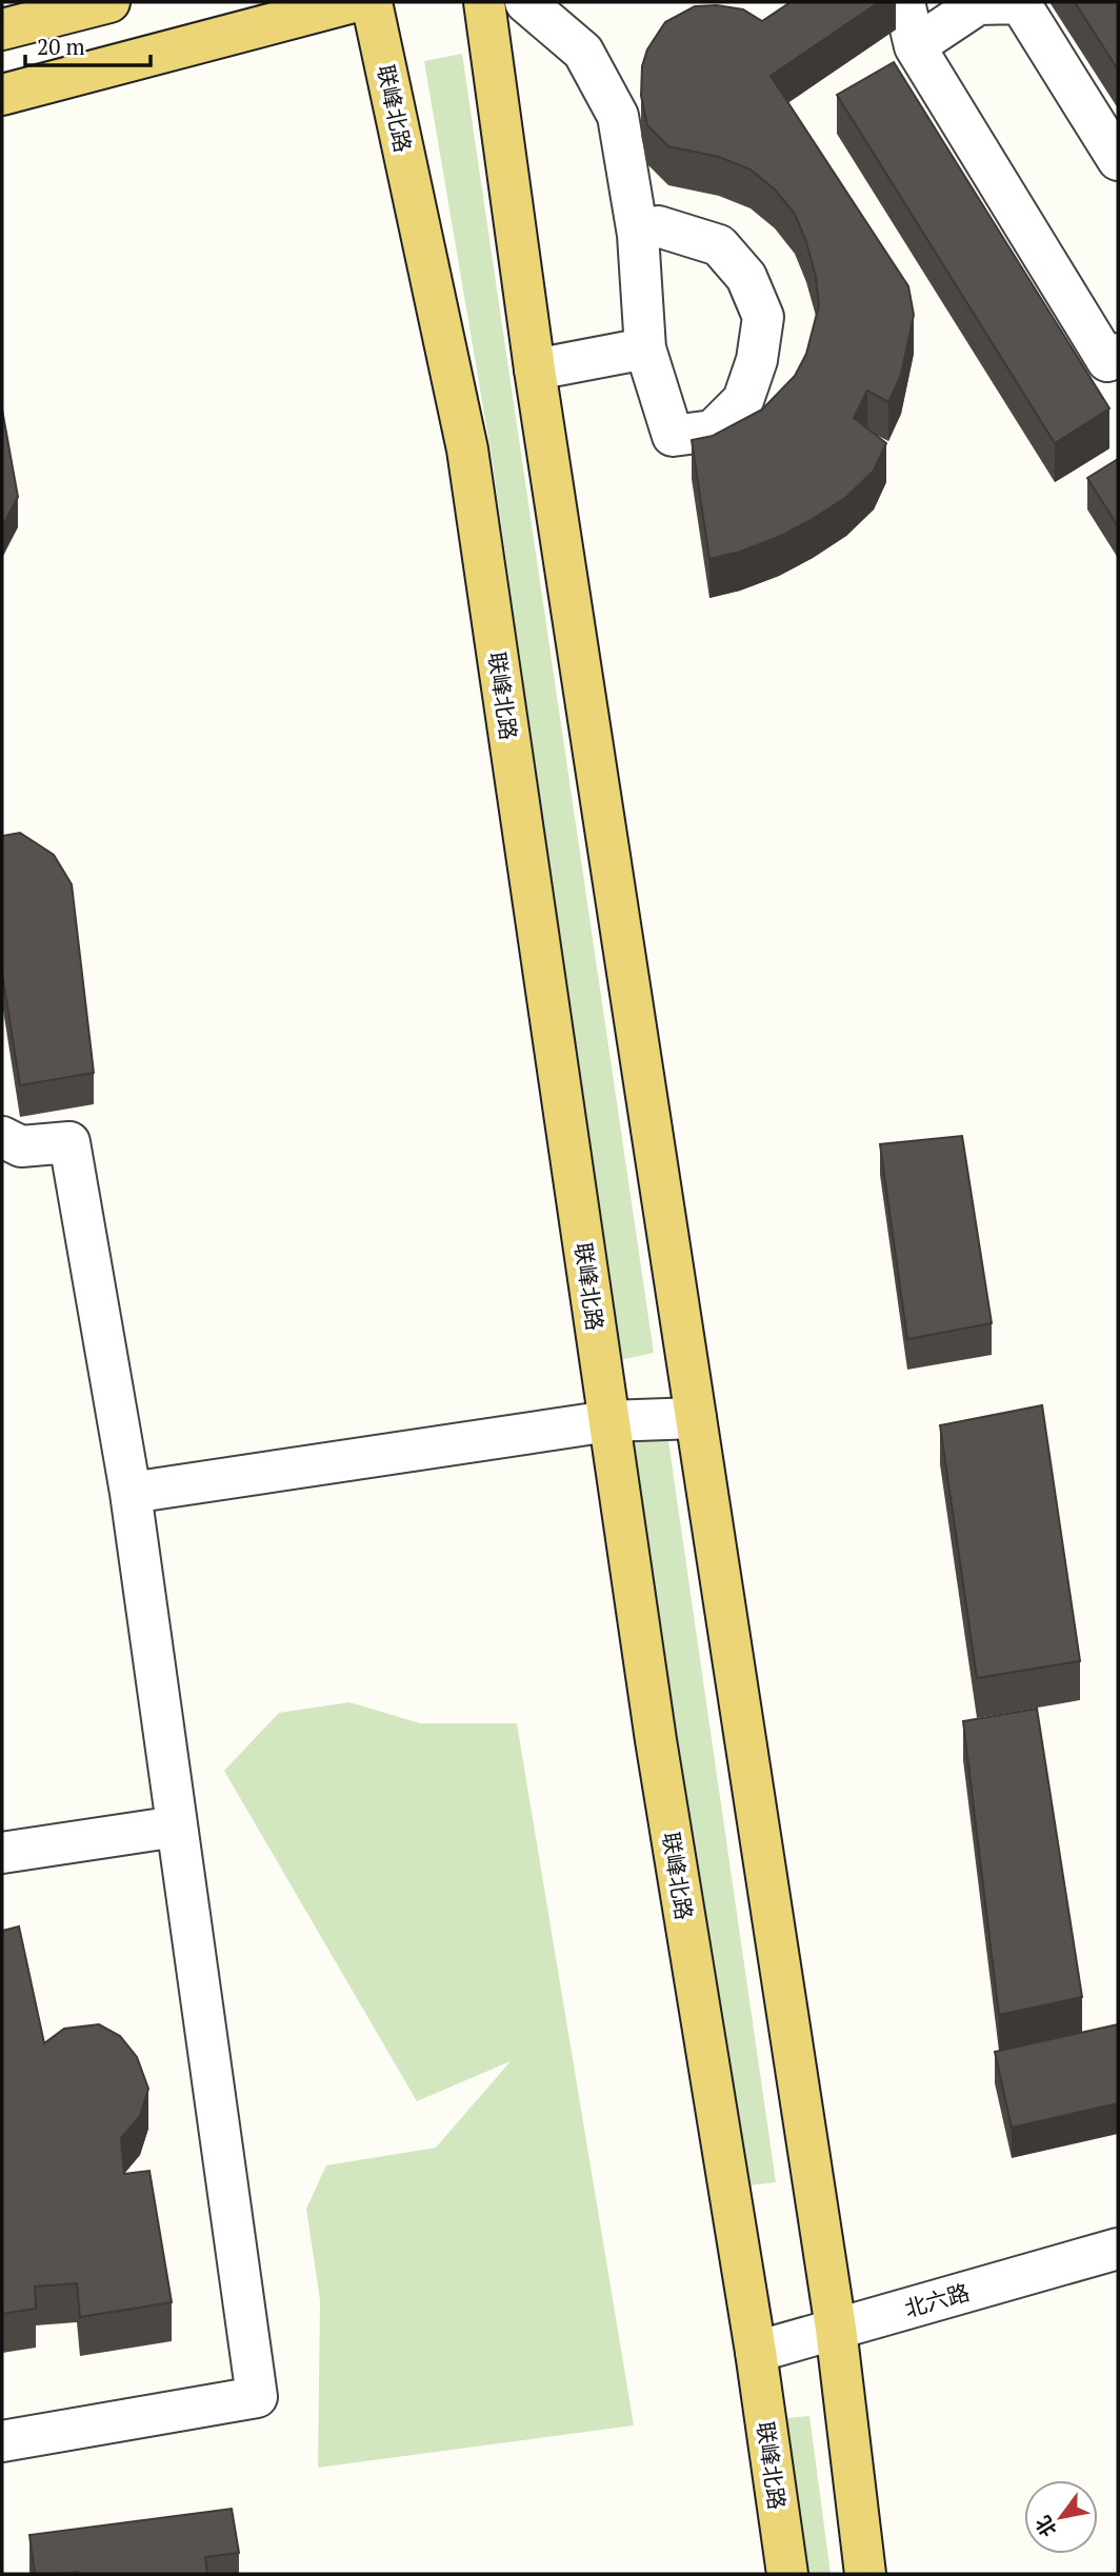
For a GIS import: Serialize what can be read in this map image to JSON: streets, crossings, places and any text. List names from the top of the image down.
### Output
{
  "streets": {
    "main road": ["联峰北路"],
    "street": ["北六路"]
  },
  "crossings": [
    ["联峰北路", "北六路"]
  ],
  "scale_bar": "20 m",
  "north": "bottom left"
}
